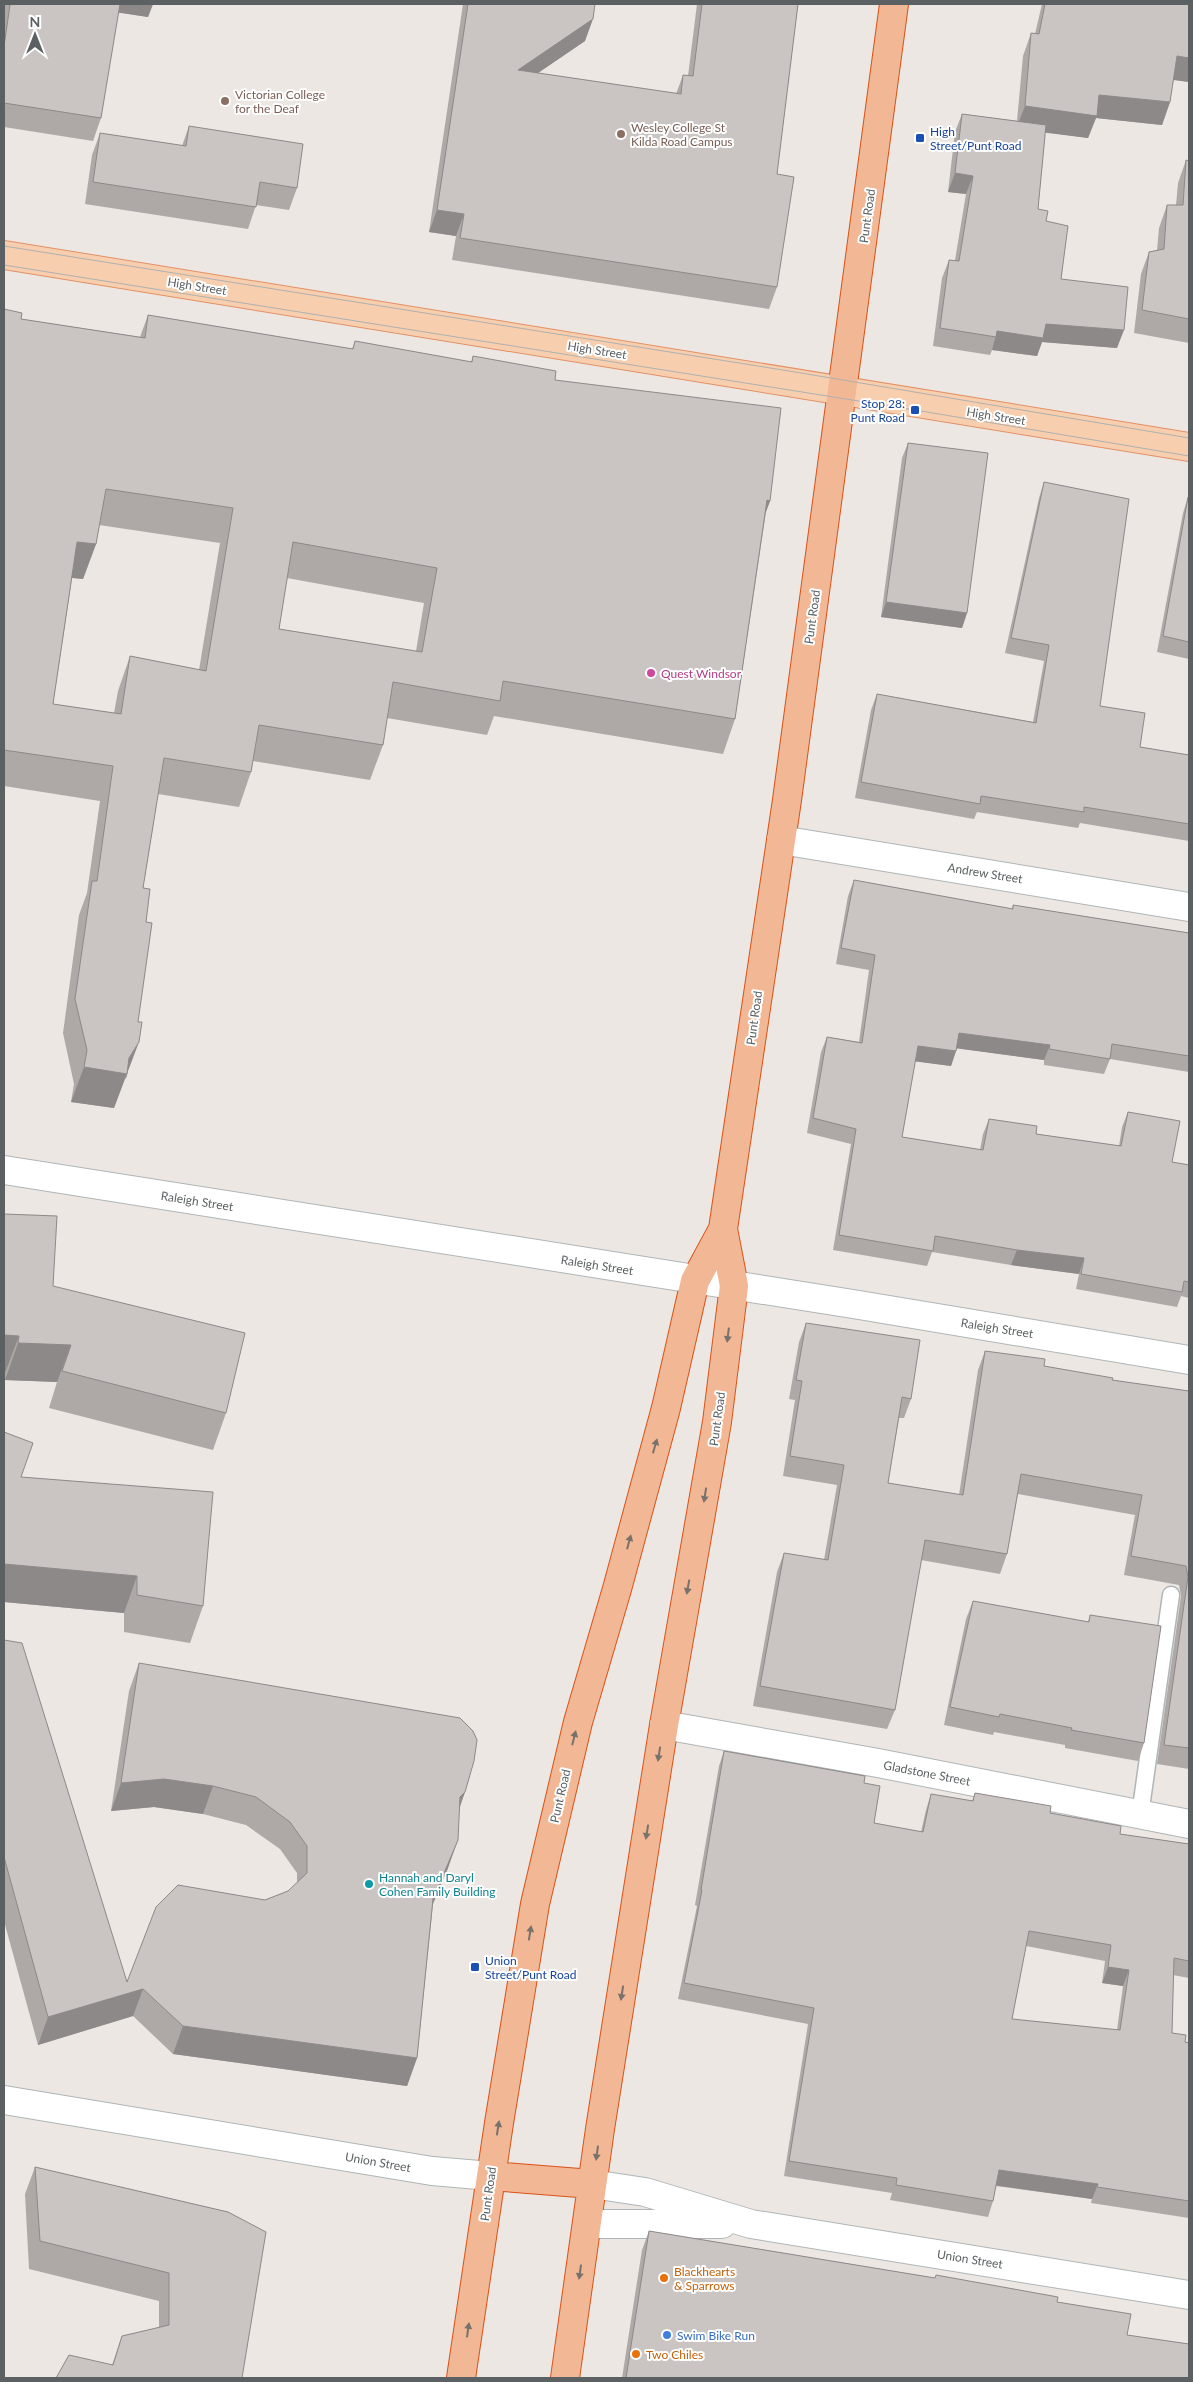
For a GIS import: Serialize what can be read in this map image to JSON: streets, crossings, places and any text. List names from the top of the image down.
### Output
{
  "streets": {
    "highway": ["Punt Road", "Union Street"],
    "main road": ["High Street"],
    "street": ["Andrew Street", "Raleigh Street", "Gladstone Street"]
  },
  "crossings": [
    ["Punt Road", "High Street"],
    ["Punt Road", "Andrew Street"],
    ["Punt Road", "Raleigh Street"],
    ["Punt Road", "Gladstone Street"],
    ["Punt Road", "Union Street"]
  ],
  "places": {
    "other": [
      "Victorian College for the Deaf",
      "Wesley College St Kilda Road Campus",
      "Quest Windsor",
      "Hannah and Daryl Cohen Family Building",
      "Blackhearts & Sparrows",
      "Swim Bike Run",
      "Two Chiles"
    ],
    "transit": ["High Street/Punt Road", "Stop 28: Punt Road", "Union Street/Punt Road"]
  },
  "north": "top"
}
